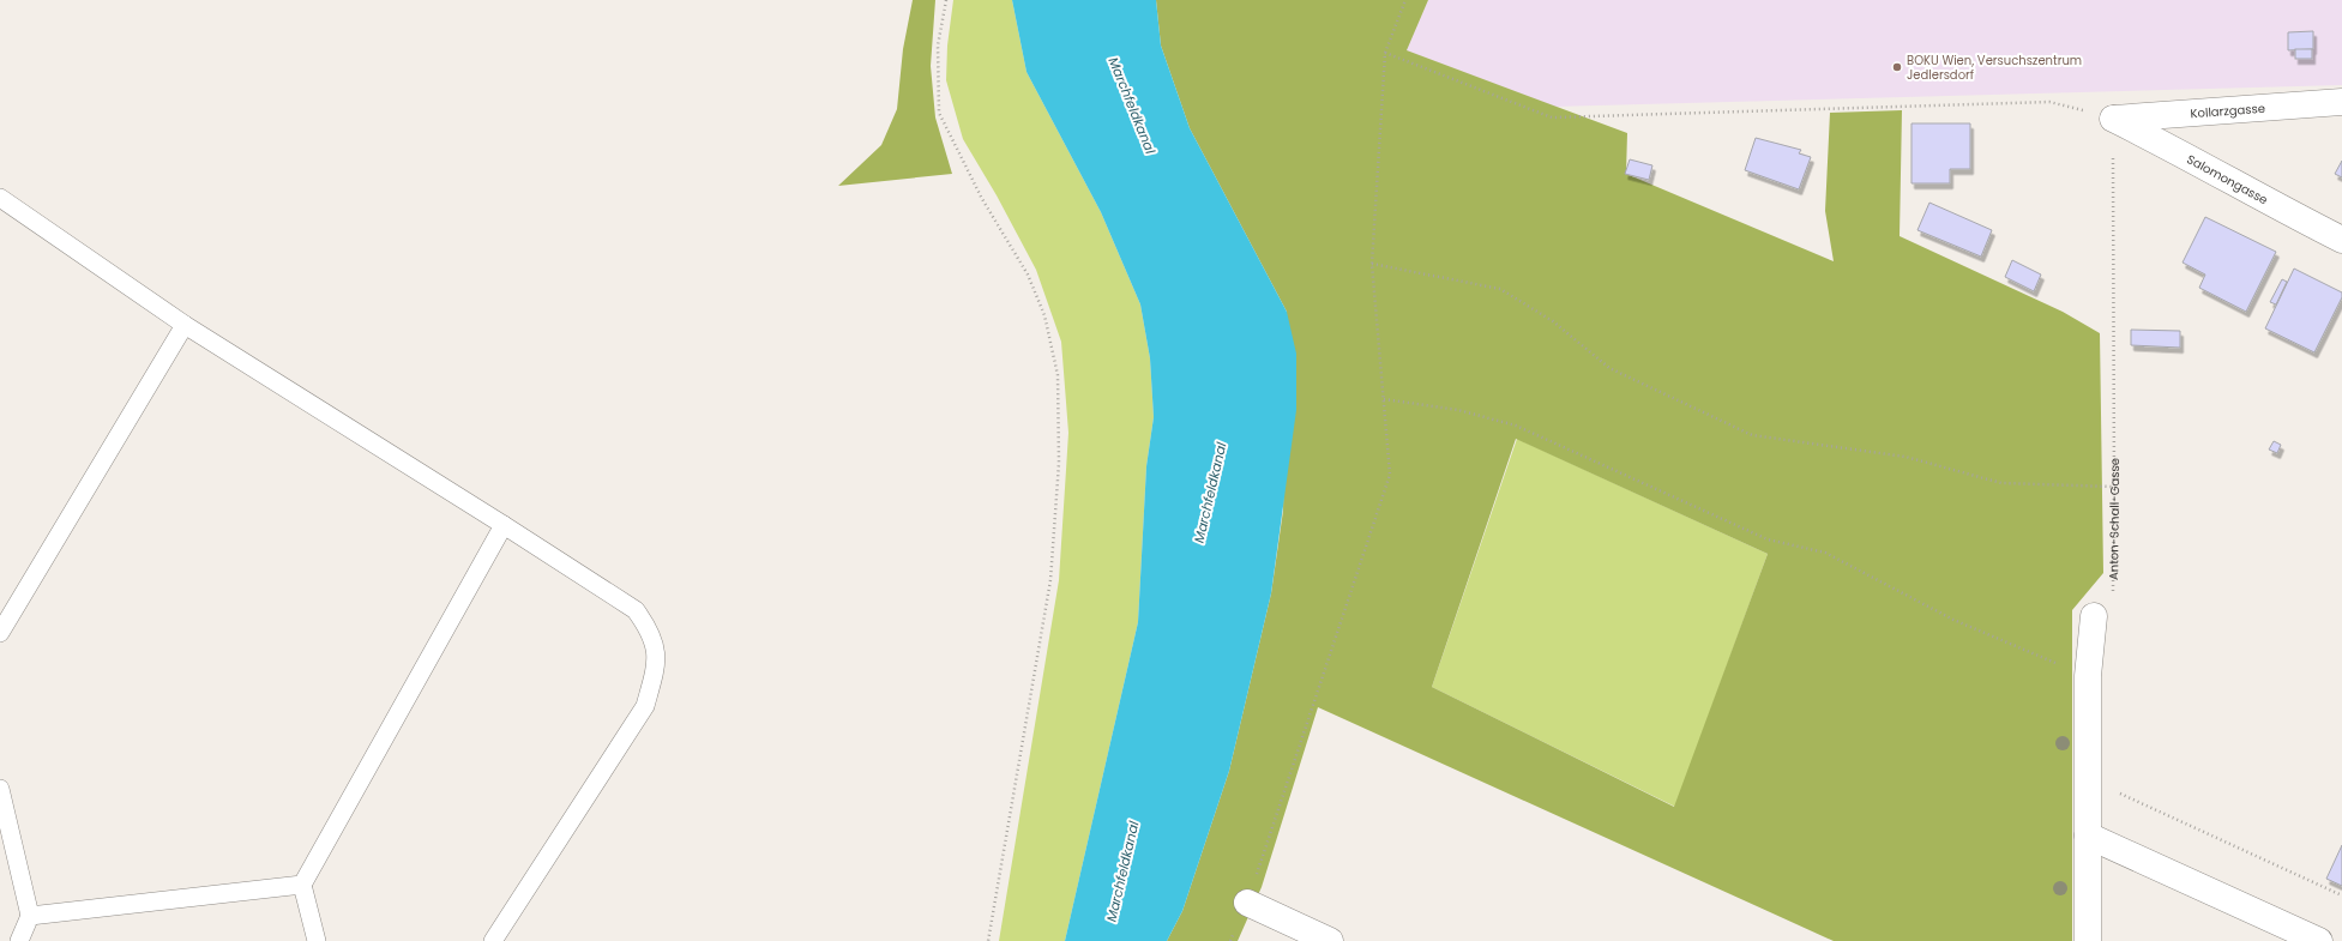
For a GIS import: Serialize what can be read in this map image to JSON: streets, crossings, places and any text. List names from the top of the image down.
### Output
{
  "streets": {
    "street": ["Kollarzgasse", "Salomongasse"],
    "path": ["Anton-Schall-Gasse"]
  },
  "crossings": [
    ["Kollarzgasse", "Salomongasse"],
    ["Kollarzgasse", "Anton-Schall-Gasse"],
    ["Salomongasse", "Anton-Schall-Gasse"]
  ],
  "water": ["Marchfeldkanal"],
  "places": ["BOKU Wien, Versuchszentrum Jedlersdorf"]
}
